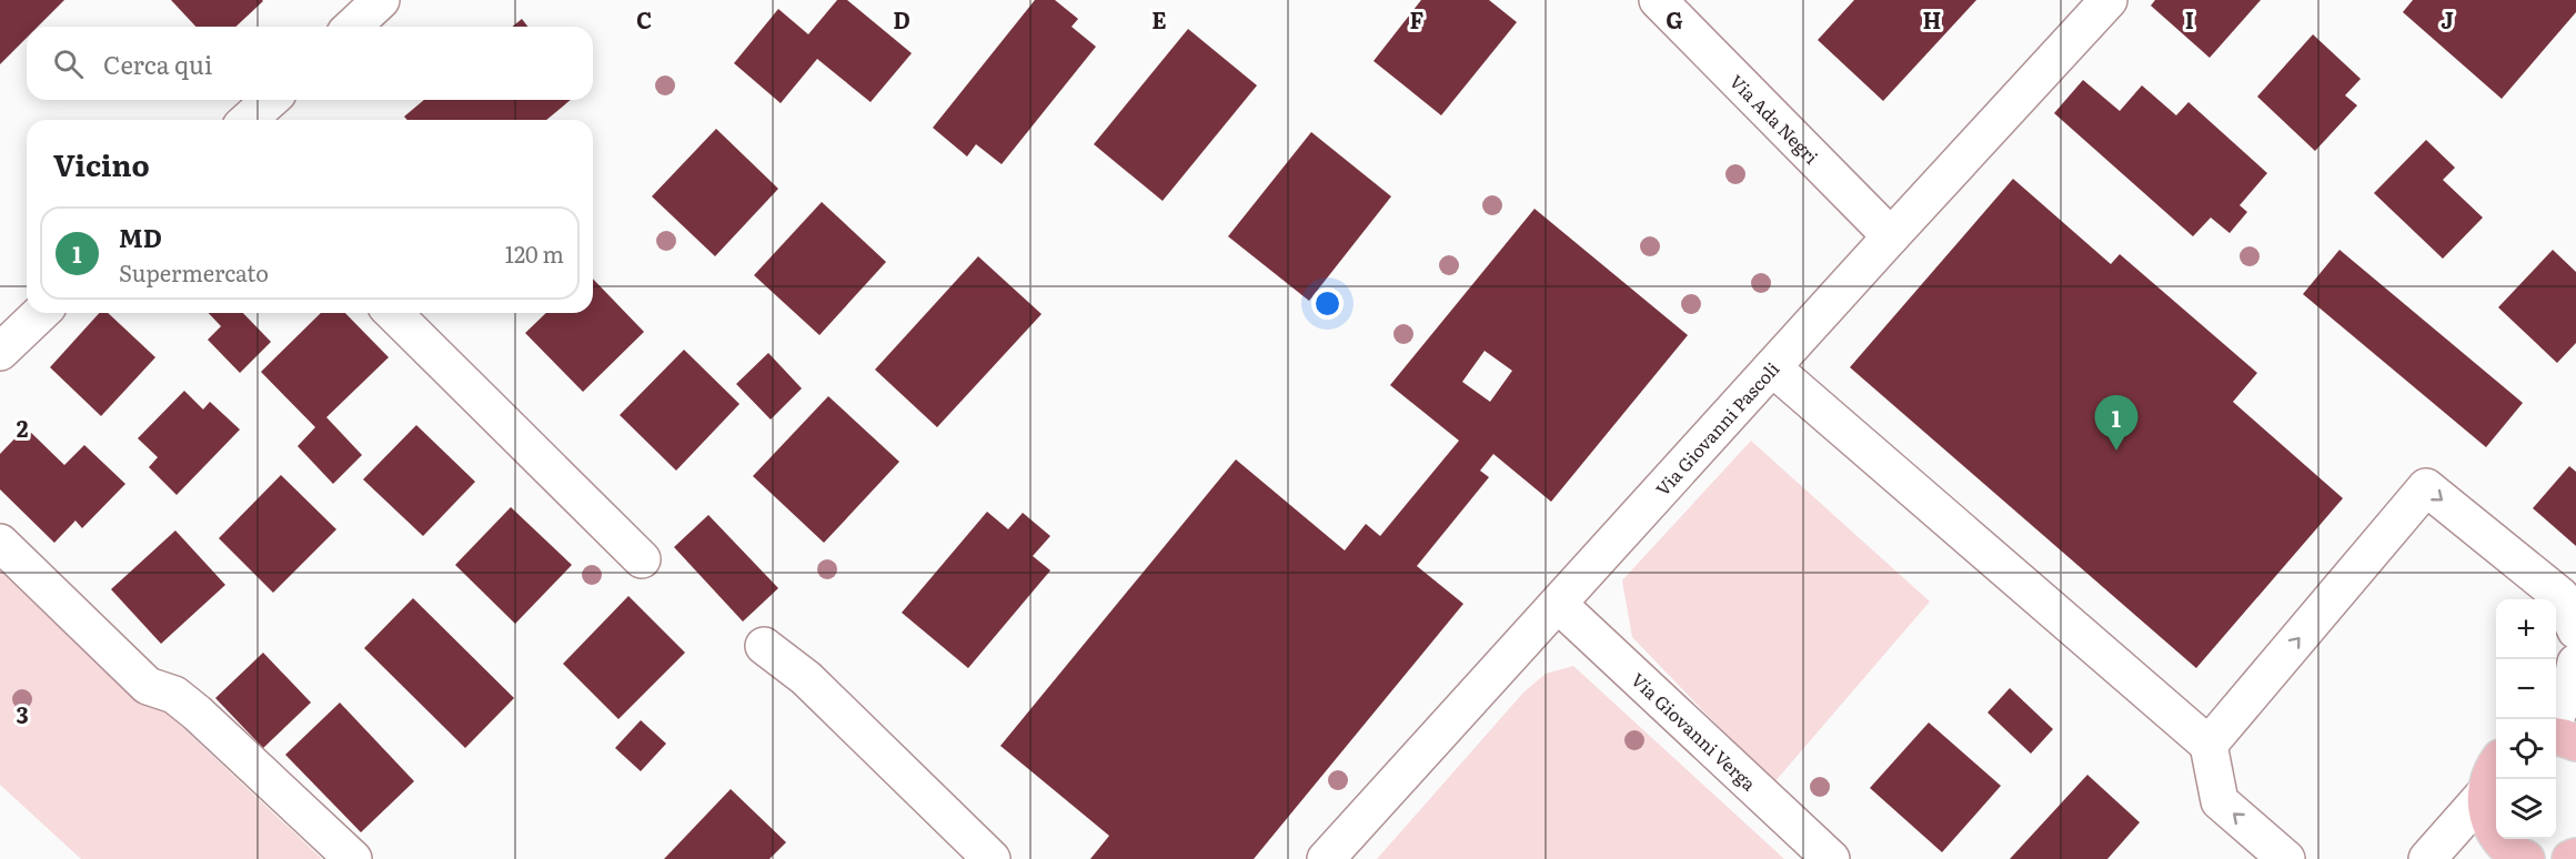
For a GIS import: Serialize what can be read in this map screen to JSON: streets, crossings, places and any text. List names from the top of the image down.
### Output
{
  "streets": {
    "street": ["Via Ada Negri", "Via Giovanni Pascoli", "Via Giovanni Verga"]
  },
  "crossings": [
    ["Via Ada Negri", "Via Giovanni Pascoli"],
    ["Via Giovanni Pascoli", "Via Giovanni Verga"]
  ],
  "page": {
    "search": "Cerca qui",
    "heading": "Vicino",
    "list": [
      {
        "mark": "1",
        "name": "MD",
        "note": "Supermercato",
        "value": "120 m"
      }
    ],
    "pins": "1",
    "map_buttons": ["+", "−"]
  },
  "grid": {
    "columns": [
      "C",
      "D",
      "E",
      "F",
      "G",
      "H",
      "I",
      "J"
    ],
    "rows": ["2", "3"]
  }
}
